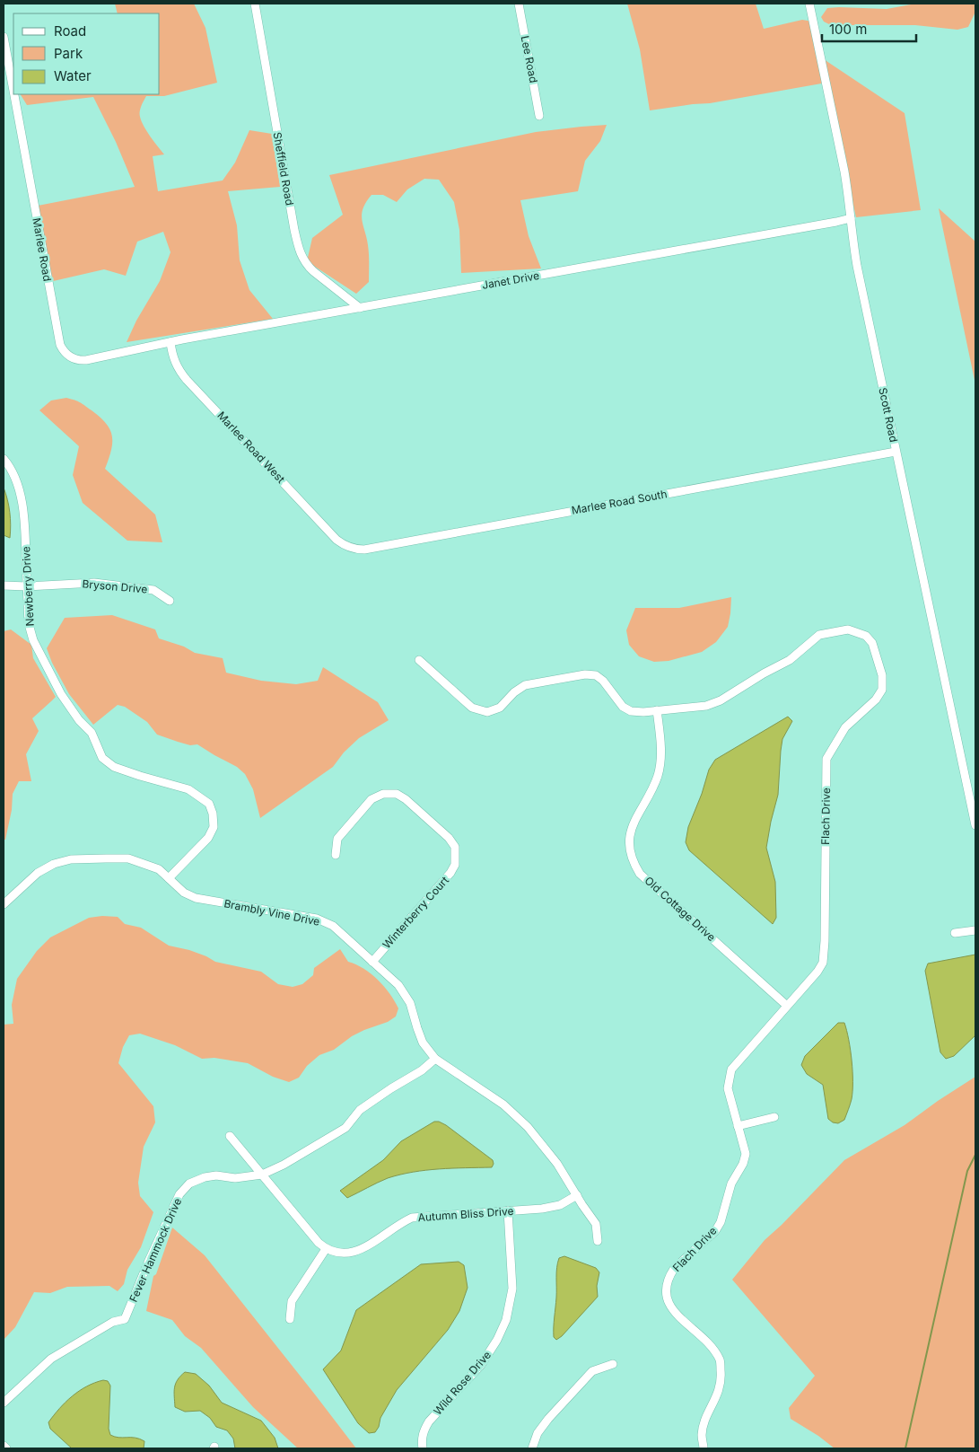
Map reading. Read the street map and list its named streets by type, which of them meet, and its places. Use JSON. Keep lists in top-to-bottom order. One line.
{"streets":{"street":["Lee Road","Sheffield Road","Marlee Road","Janet Drive","Scott Road","Marlee Road West","Marlee Road South","Newberry Drive","Bryson Drive","Flach Drive","Old Cottage Drive","Brambly Vine Drive","Winterberry Court","Autumn Bliss Drive","Fever Hammock Drive","Wild Rose Drive"]},"crossings":[["Sheffield Road","Janet Drive"],["Marlee Road","Janet Drive"],["Marlee Road","Marlee Road West"],["Janet Drive","Scott Road"],["Janet Drive","Marlee Road West"],["Scott Road","Marlee Road South"],["Marlee Road West","Marlee Road South"],["Newberry Drive","Bryson Drive"],["Newberry Drive","Brambly Vine Drive"],["Flach Drive","Old Cottage Drive"],["Brambly Vine Drive","Winterberry Court"],["Brambly Vine Drive","Autumn Bliss Drive"],["Brambly Vine Drive","Fever Hammock Drive"],["Autumn Bliss Drive","Wild Rose Drive"]],"legend":["Road","Park","Water"],"scale_bar":"100 m"}
